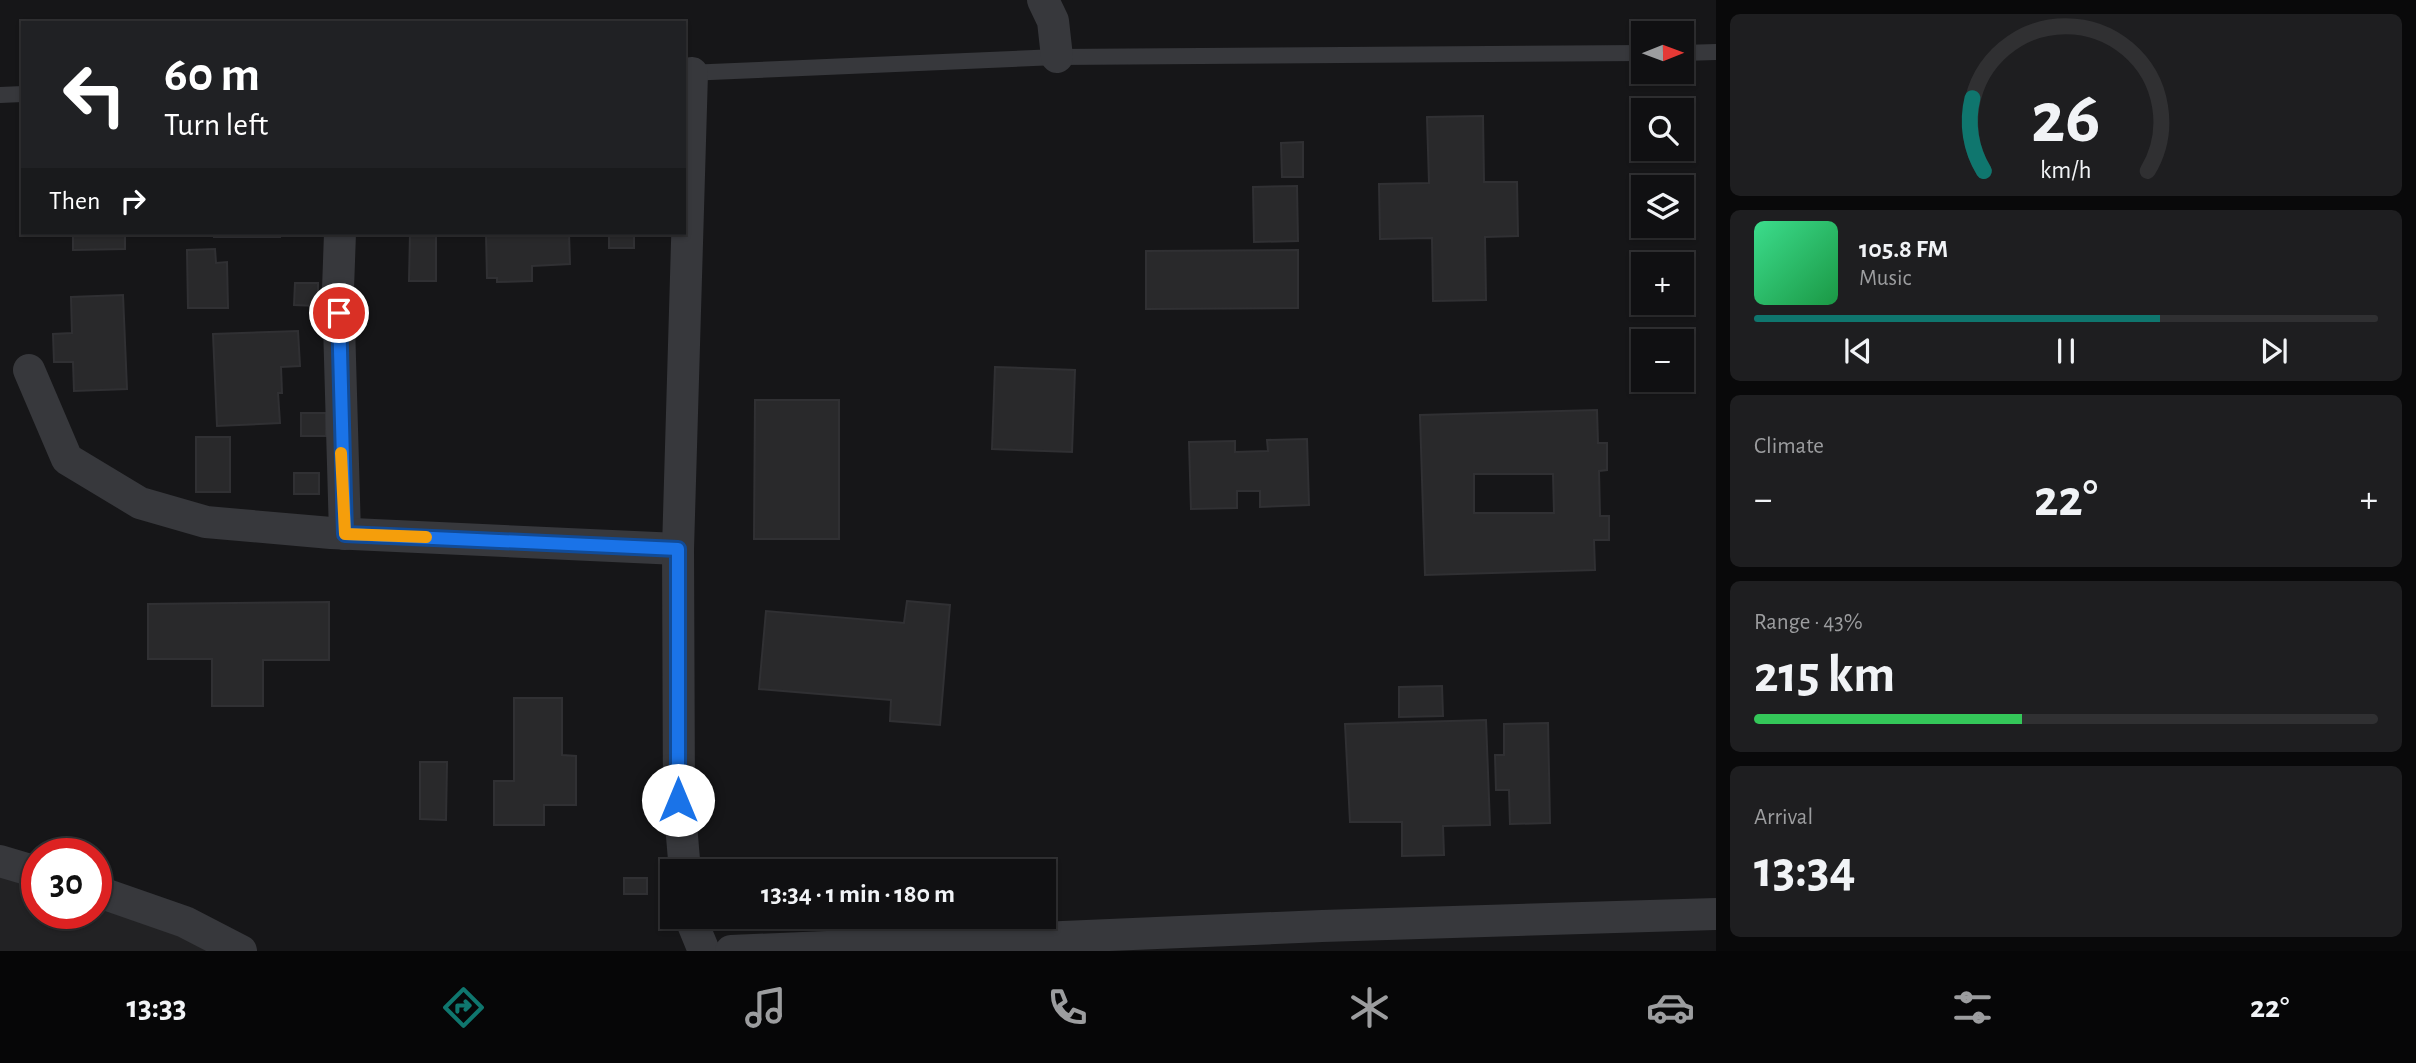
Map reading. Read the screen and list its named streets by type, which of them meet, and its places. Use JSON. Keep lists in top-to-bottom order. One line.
{"north":"right","page":{"map_buttons":["+","−"],"turn":["60 m","Turn left"],"then":"Then","song":["105.8 FM","Music"],"tile":["Climate",["Range · 43%","215 km"],["Arrival","13:34"]],"heat":["−","22°","+"],"limit":"30","trip":"13:34 · 1 min · 180 m","tabs":["13:33","22°"],"gauge":["26","km/h"]}}
